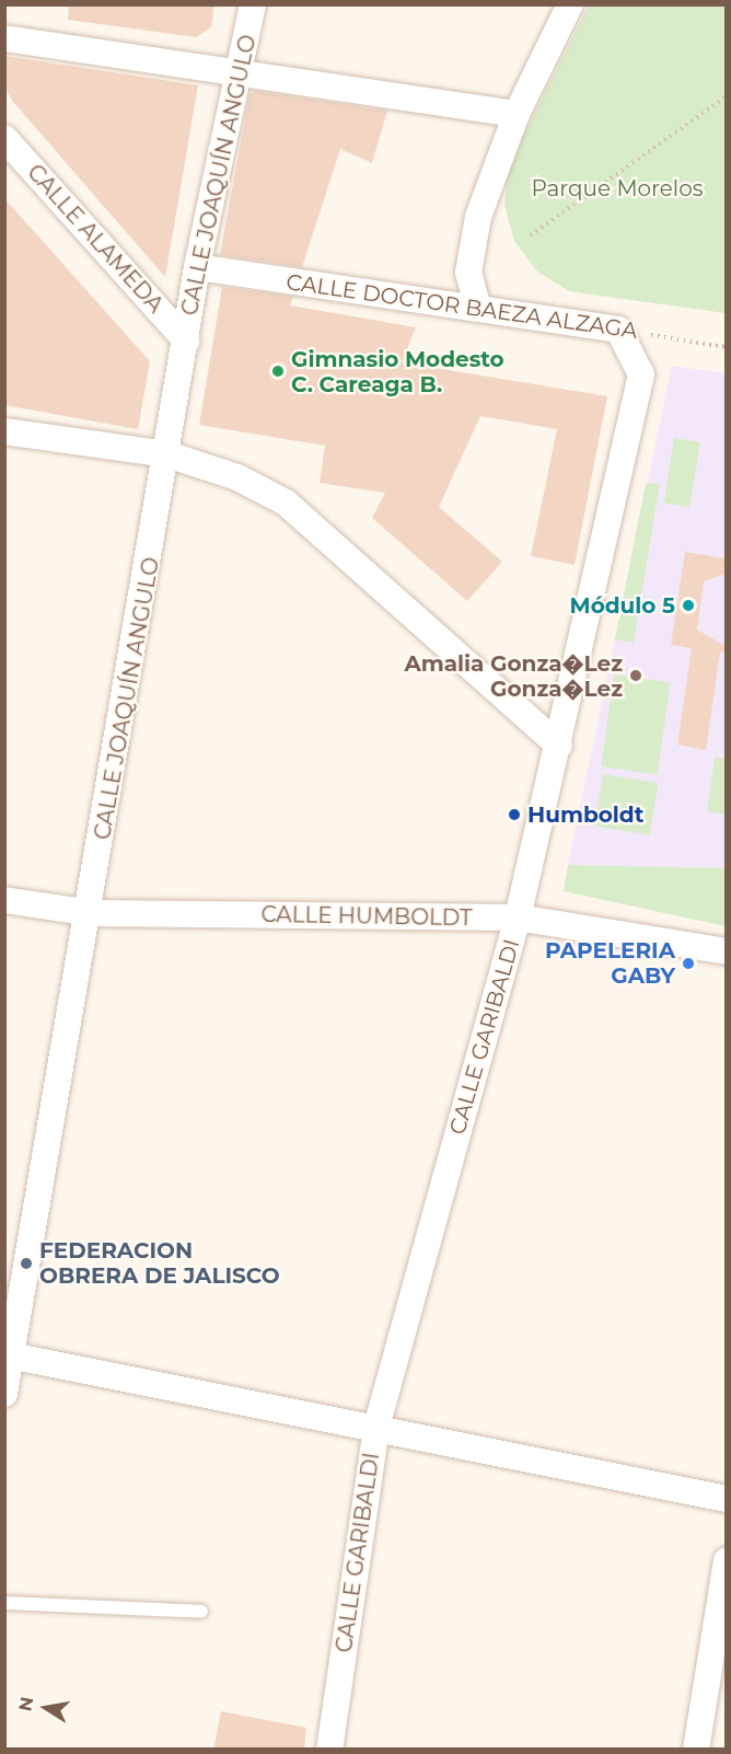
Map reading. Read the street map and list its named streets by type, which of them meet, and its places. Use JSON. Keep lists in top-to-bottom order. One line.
{"streets":{"street":["CALLE JOAQUÍN ANGULO","CALLE ALAMEDA","CALLE DOCTOR BAEZA ALZAGA","CALLE HUMBOLDT","CALLE GARIBALDI"]},"crossings":[["CALLE JOAQUÍN ANGULO","CALLE ALAMEDA"],["CALLE JOAQUÍN ANGULO","CALLE DOCTOR BAEZA ALZAGA"],["CALLE JOAQUÍN ANGULO","CALLE HUMBOLDT"],["CALLE DOCTOR BAEZA ALZAGA","CALLE GARIBALDI"],["CALLE HUMBOLDT","CALLE GARIBALDI"]],"parks":["Parque Morelos"],"places":["Gimnasio Modesto C. Careaga B.","Módulo 5","Amalia Gonza�Lez Gonza�Lez","Humboldt","PAPELERIA GABY","FEDERACION OBRERA DE JALISCO"],"north":"left"}
